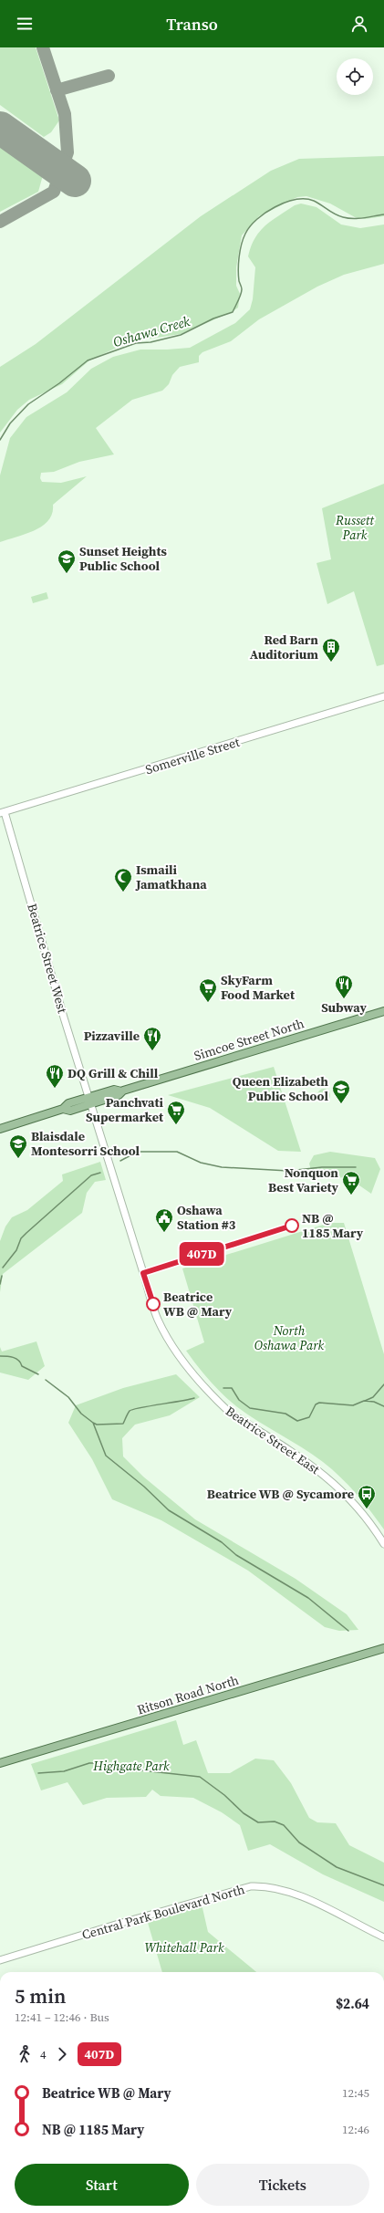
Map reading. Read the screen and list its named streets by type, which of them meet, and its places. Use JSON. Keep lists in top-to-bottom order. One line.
{"streets":{"main road":["Simcoe Street North","Ritson Road North"],"street":["Somerville Street","Beatrice Street West","Beatrice Street East","Central Park Boulevard North"]},"crossings":[["Somerville Street","Beatrice Street West"],["Beatrice Street West","Simcoe Street North"],["Beatrice Street West","Beatrice Street East"],["Simcoe Street North","Beatrice Street East"]],"water":["Oshawa Creek"],"parks":["Russett Park","North Oshawa Park","Highgate Park","Whitehall Park"],"places":{"school or university":["Sunset Heights Public School","Queen Elizabeth Public School","Blaisdale Montesorri School"],"building":["Red Barn Auditorium"],"mosque":["Ismaili Jamatkhana"],"restaurant":["Subway","Pizzaville","DQ Grill & Chill"],"supermarket":["SkyFarm Food Market","Panchvati Supermarket","Nonquon Best Variety"],"other":["NB @ 1185 Mary","Beatrice WB @ Mary"],"public building":["Oshawa Station #3"],"bus stop":["Beatrice WB @ Sycamore"]},"lines":["bus line 407D"],"page":{"header":"Transo","on_map":"407D","heading":["5 min","12:41 – 12:46 · Bus","$2.64"],"legs":["4","407D"],"list":[{"name":"Beatrice WB @ Mary","value":"12:45"},{"name":"NB @ 1185 Mary","value":"12:46"}],"buttons":["Start","Tickets"]}}
